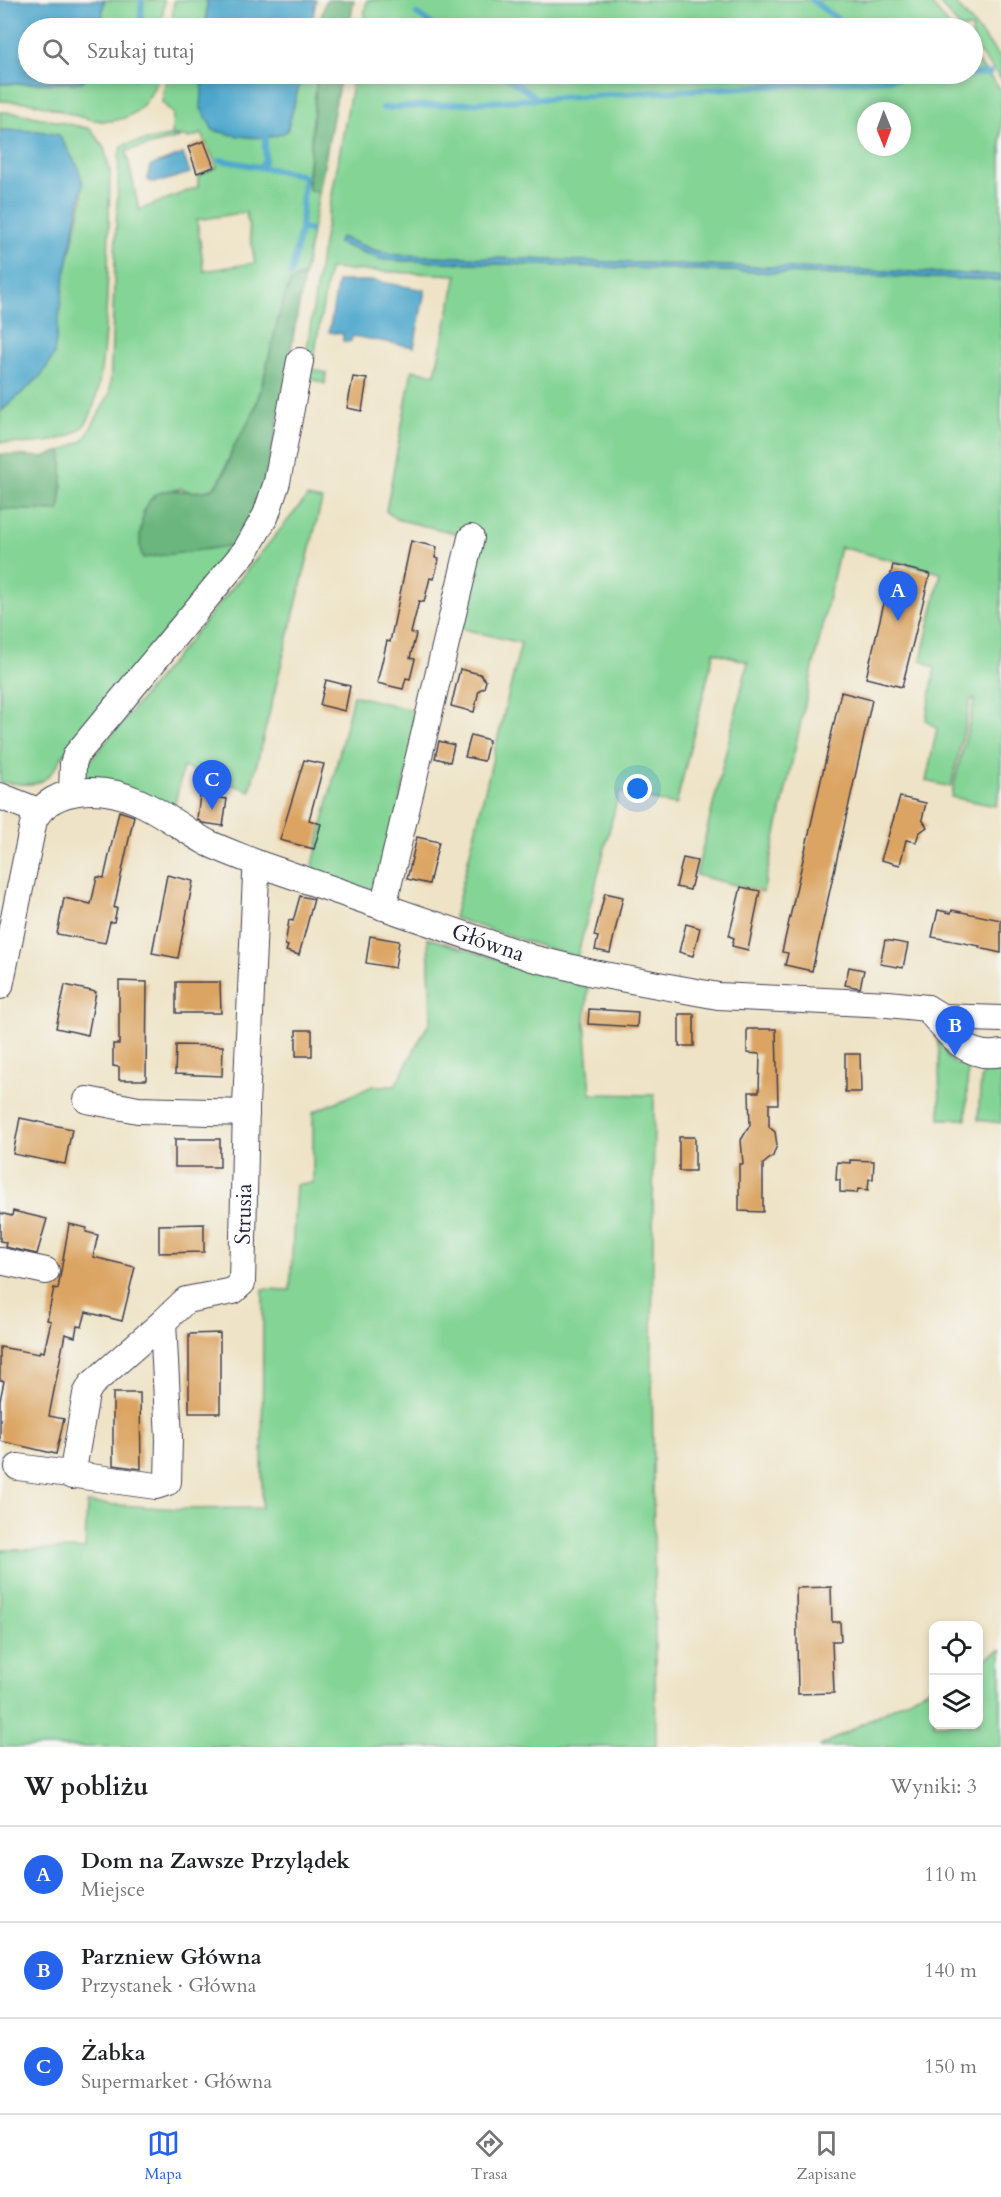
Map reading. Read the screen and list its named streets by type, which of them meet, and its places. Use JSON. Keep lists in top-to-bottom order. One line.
{"streets":{"street":["Główna","Strusia"]},"crossings":[["Główna","Strusia"]],"north":"bottom","page":{"search":"Szukaj tutaj","pins":["A","C","B"],"heading":["W pobliżu","Wyniki: 3"],"list":[{"mark":"A","name":"Dom na Zawsze Przylądek","note":"Miejsce","value":"110 m"},{"mark":"B","name":"Parzniew Główna","note":"Przystanek · Główna","value":"140 m"},{"mark":"C","name":"Żabka","note":"Supermarket · Główna","value":"150 m"}],"nav":["Mapa","Trasa","Zapisane"]}}
